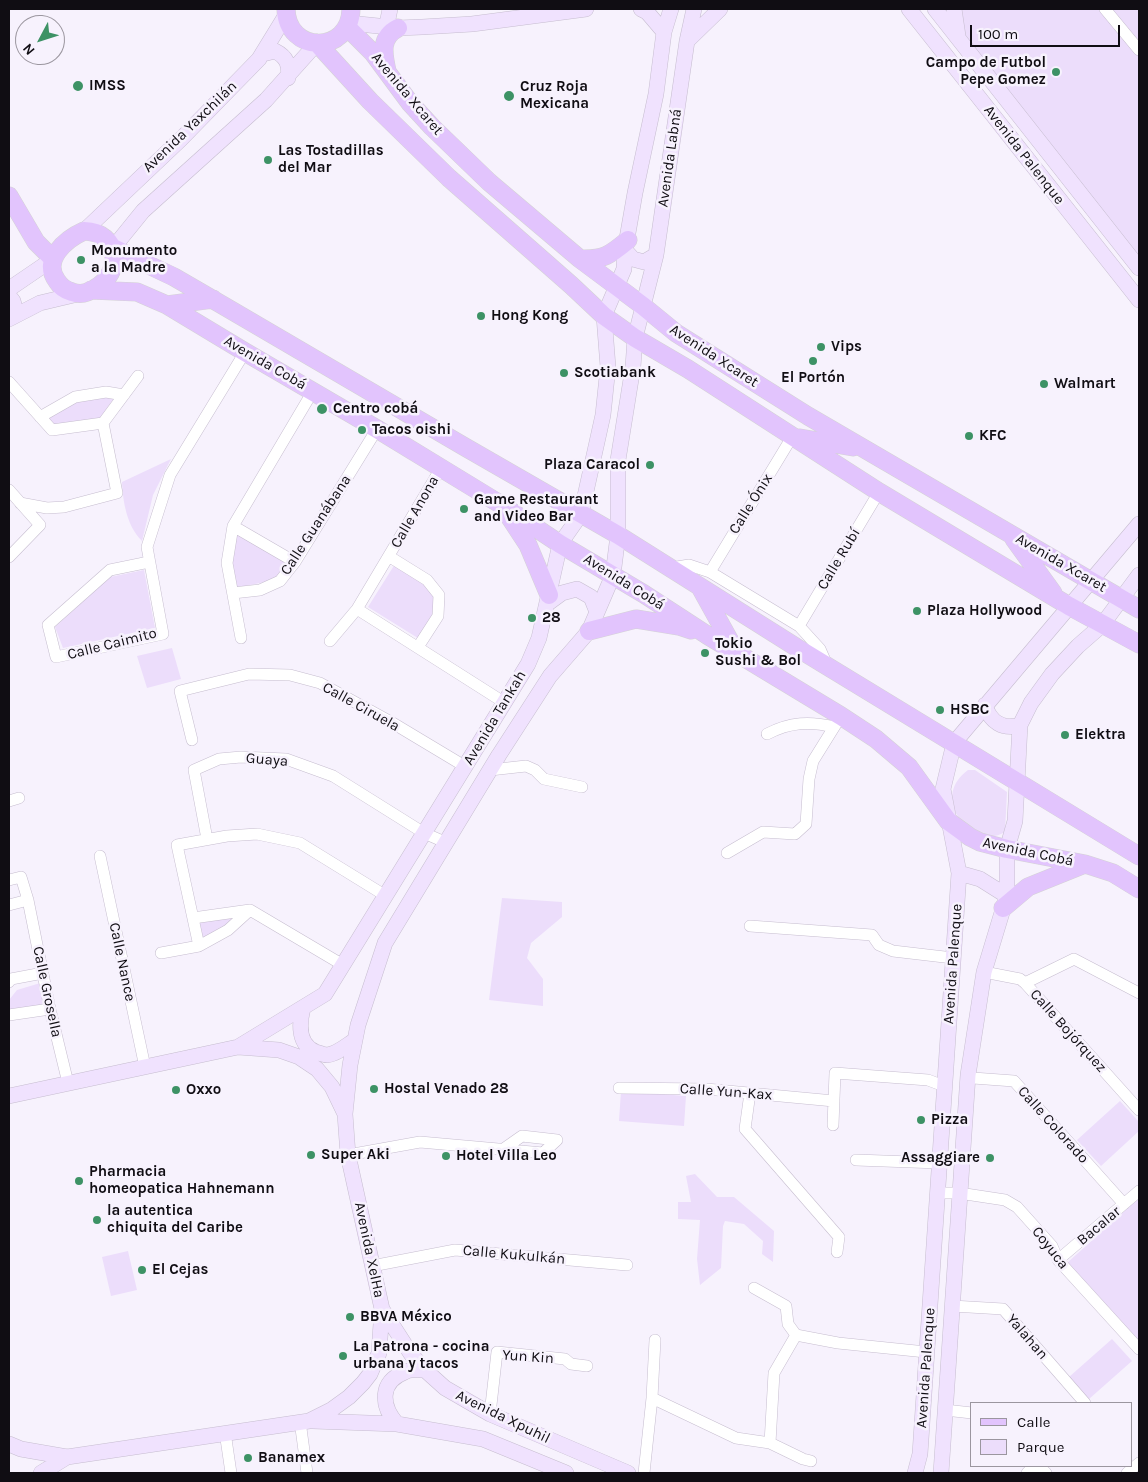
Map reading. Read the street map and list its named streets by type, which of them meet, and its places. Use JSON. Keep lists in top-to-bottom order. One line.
{"streets":{"main road":["Avenida Xcaret","Avenida Cobá"],"street":["Avenida Yaxchilán","Avenida Palenque","Avenida Labná","Calle Ónix","Calle Anona","Calle Guanábana","Calle Rubí","Calle Caimito","Calle Ciruela","Avenida Tankah","Guaya","Calle Nance","Calle Grosella","Calle Bojórquez","Calle Yun-Kax","Calle Colorado","Bacalar","Coyuca","Avenida XelHa","Calle Kukulkán","Yalahan","Yun Kin","Avenida Xpuhil"]},"crossings":[["Avenida Xcaret","Avenida Yaxchilán"],["Avenida Xcaret","Avenida Palenque"],["Avenida Xcaret","Avenida Labná"],["Avenida Xcaret","Calle Ónix"],["Avenida Xcaret","Calle Rubí"],["Avenida Xcaret","Avenida Tankah"],["Avenida Yaxchilán","Avenida Cobá"],["Avenida Palenque","Avenida Cobá"],["Avenida Palenque","Calle Bojórquez"],["Avenida Palenque","Calle Colorado"],["Avenida Palenque","Coyuca"],["Avenida Palenque","Yalahan"],["Avenida Labná","Avenida Tankah"],["Avenida Cobá","Calle Ónix"],["Avenida Cobá","Calle Anona"],["Avenida Cobá","Calle Guanábana"],["Avenida Cobá","Calle Caimito"],["Avenida Cobá","Avenida Tankah"],["Calle Ciruela","Avenida Tankah"],["Avenida Tankah","Guaya"],["Avenida Tankah","Avenida XelHa"],["Calle Nance","Avenida XelHa"],["Calle Grosella","Avenida XelHa"],["Calle Colorado","Bacalar"],["Bacalar","Coyuca"],["Avenida XelHa","Calle Kukulkán"],["Avenida XelHa","Avenida Xpuhil"],["Yun Kin","Avenida Xpuhil"]],"places":["Campo de Futbol Pepe Gomez","IMSS","Cruz Roja Mexicana","Las Tostadillas del Mar","Monumento a la Madre","Hong Kong","Vips","El Portón","Scotiabank","Walmart","Centro cobá","Tacos oishi","KFC","Plaza Caracol","Game Restaurant and Video Bar","Plaza Hollywood","28","Tokio Sushi & Bol","HSBC","Elektra","Hostal Venado 28","Oxxo","Pizza","Super Aki","Hotel Villa Leo","Assaggiare","Pharmacia homeopatica Hahnemann","la autentica chiquita del Caribe","El Cejas","BBVA México","La Patrona - cocina urbana y tacos","Banamex"],"legend":["Calle","Parque"],"scale_bar":"100 m","north":"bottom left"}
